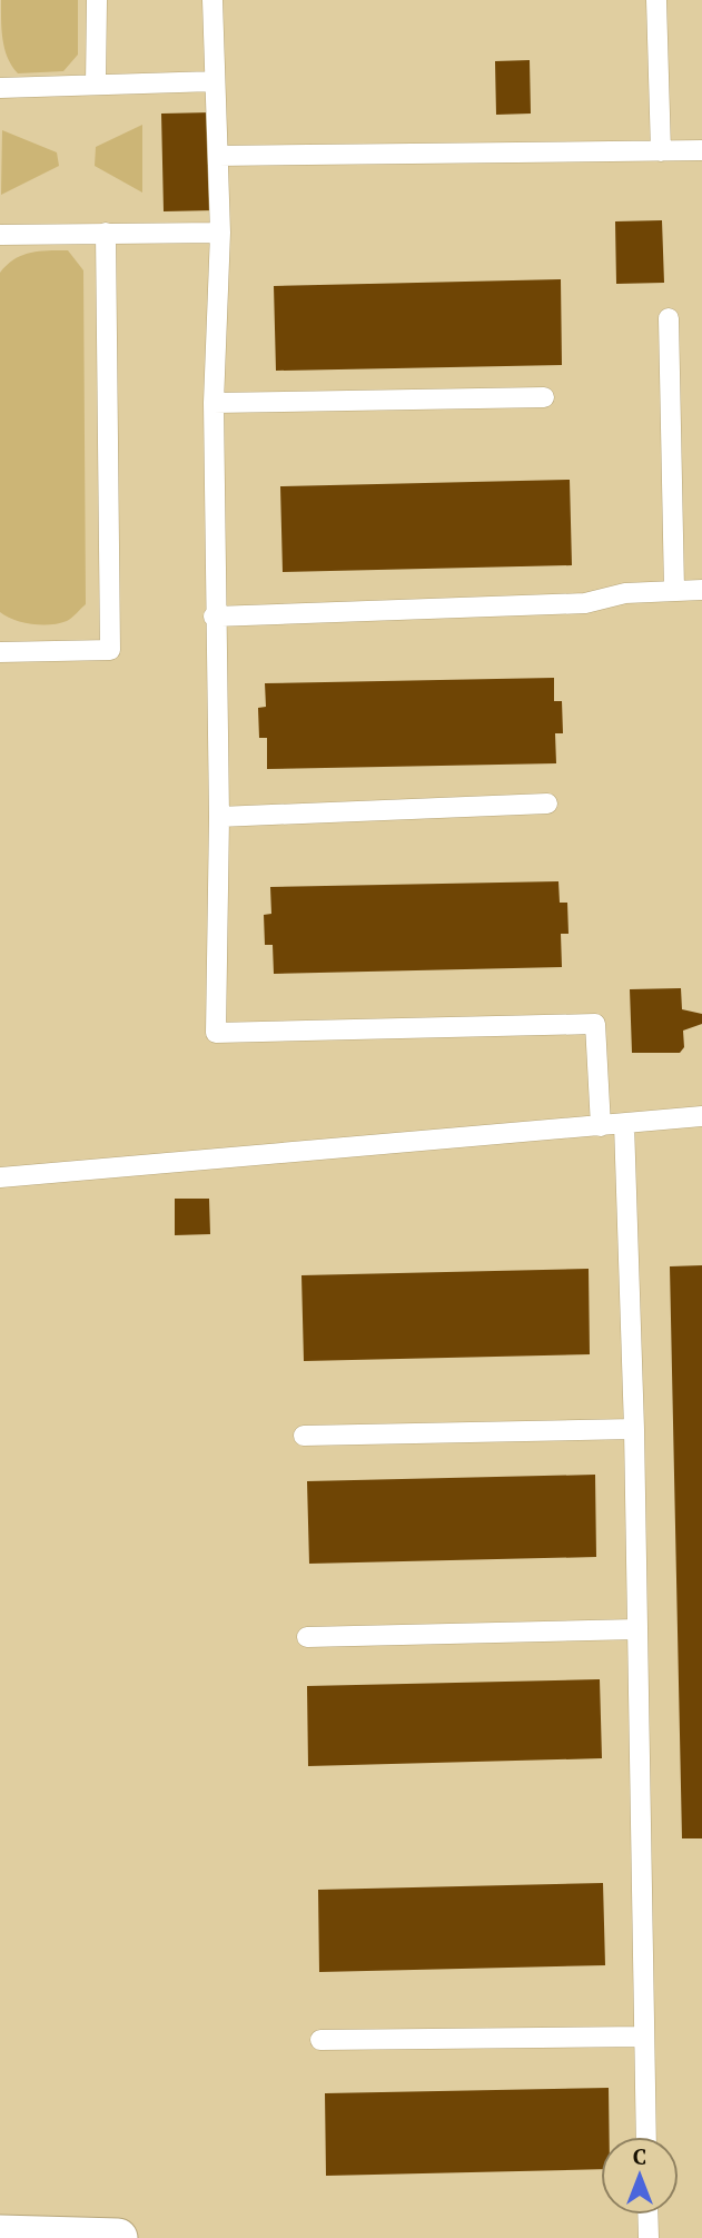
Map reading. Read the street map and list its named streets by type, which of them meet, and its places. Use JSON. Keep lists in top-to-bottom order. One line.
{"north":"top"}
